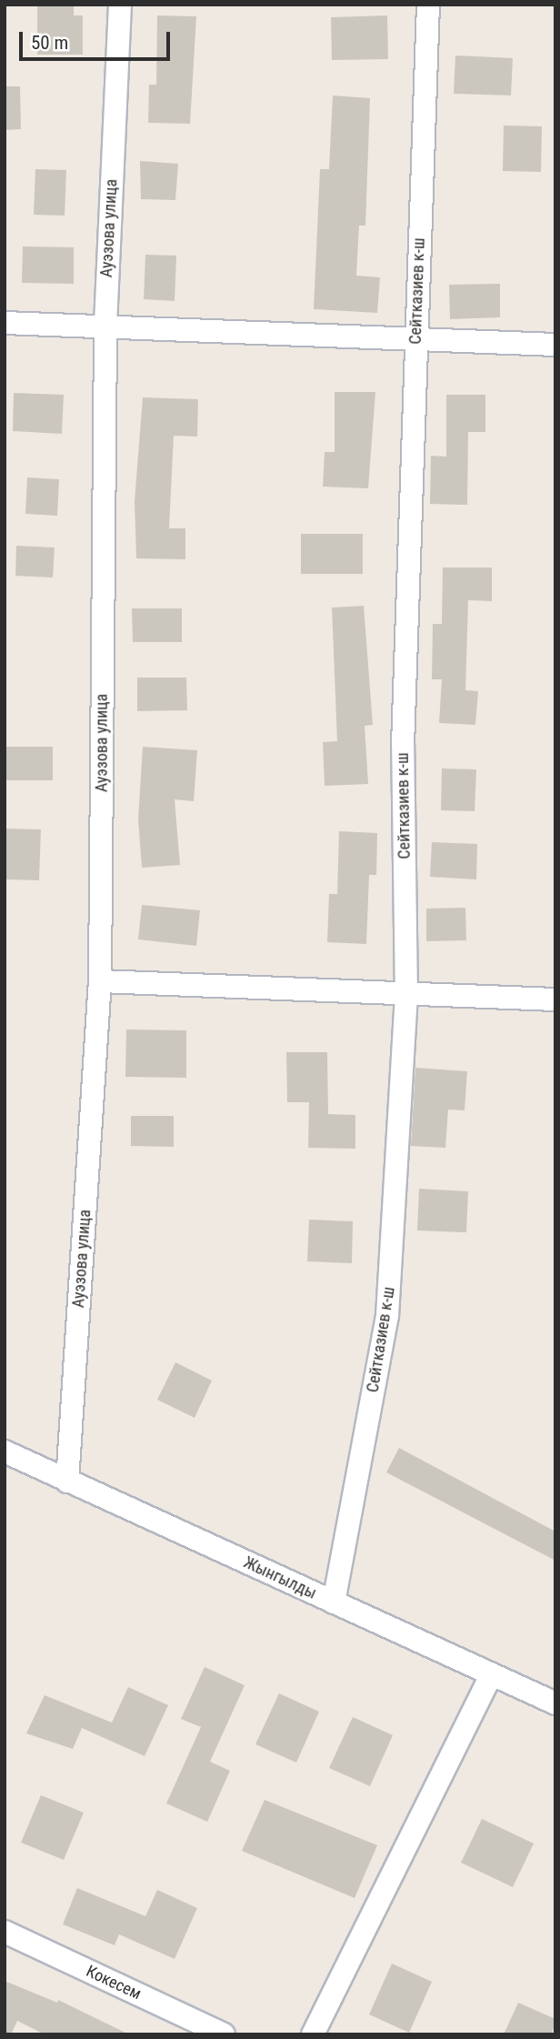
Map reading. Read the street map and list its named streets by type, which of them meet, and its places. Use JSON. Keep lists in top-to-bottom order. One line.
{"streets":{"street":["Ауэзова улица","Сейтказиев к-ш","Жынгылды","Кокесем"]},"crossings":[["Ауэзова улица","Жынгылды"],["Сейтказиев к-ш","Жынгылды"]],"scale_bar":"50 m"}
